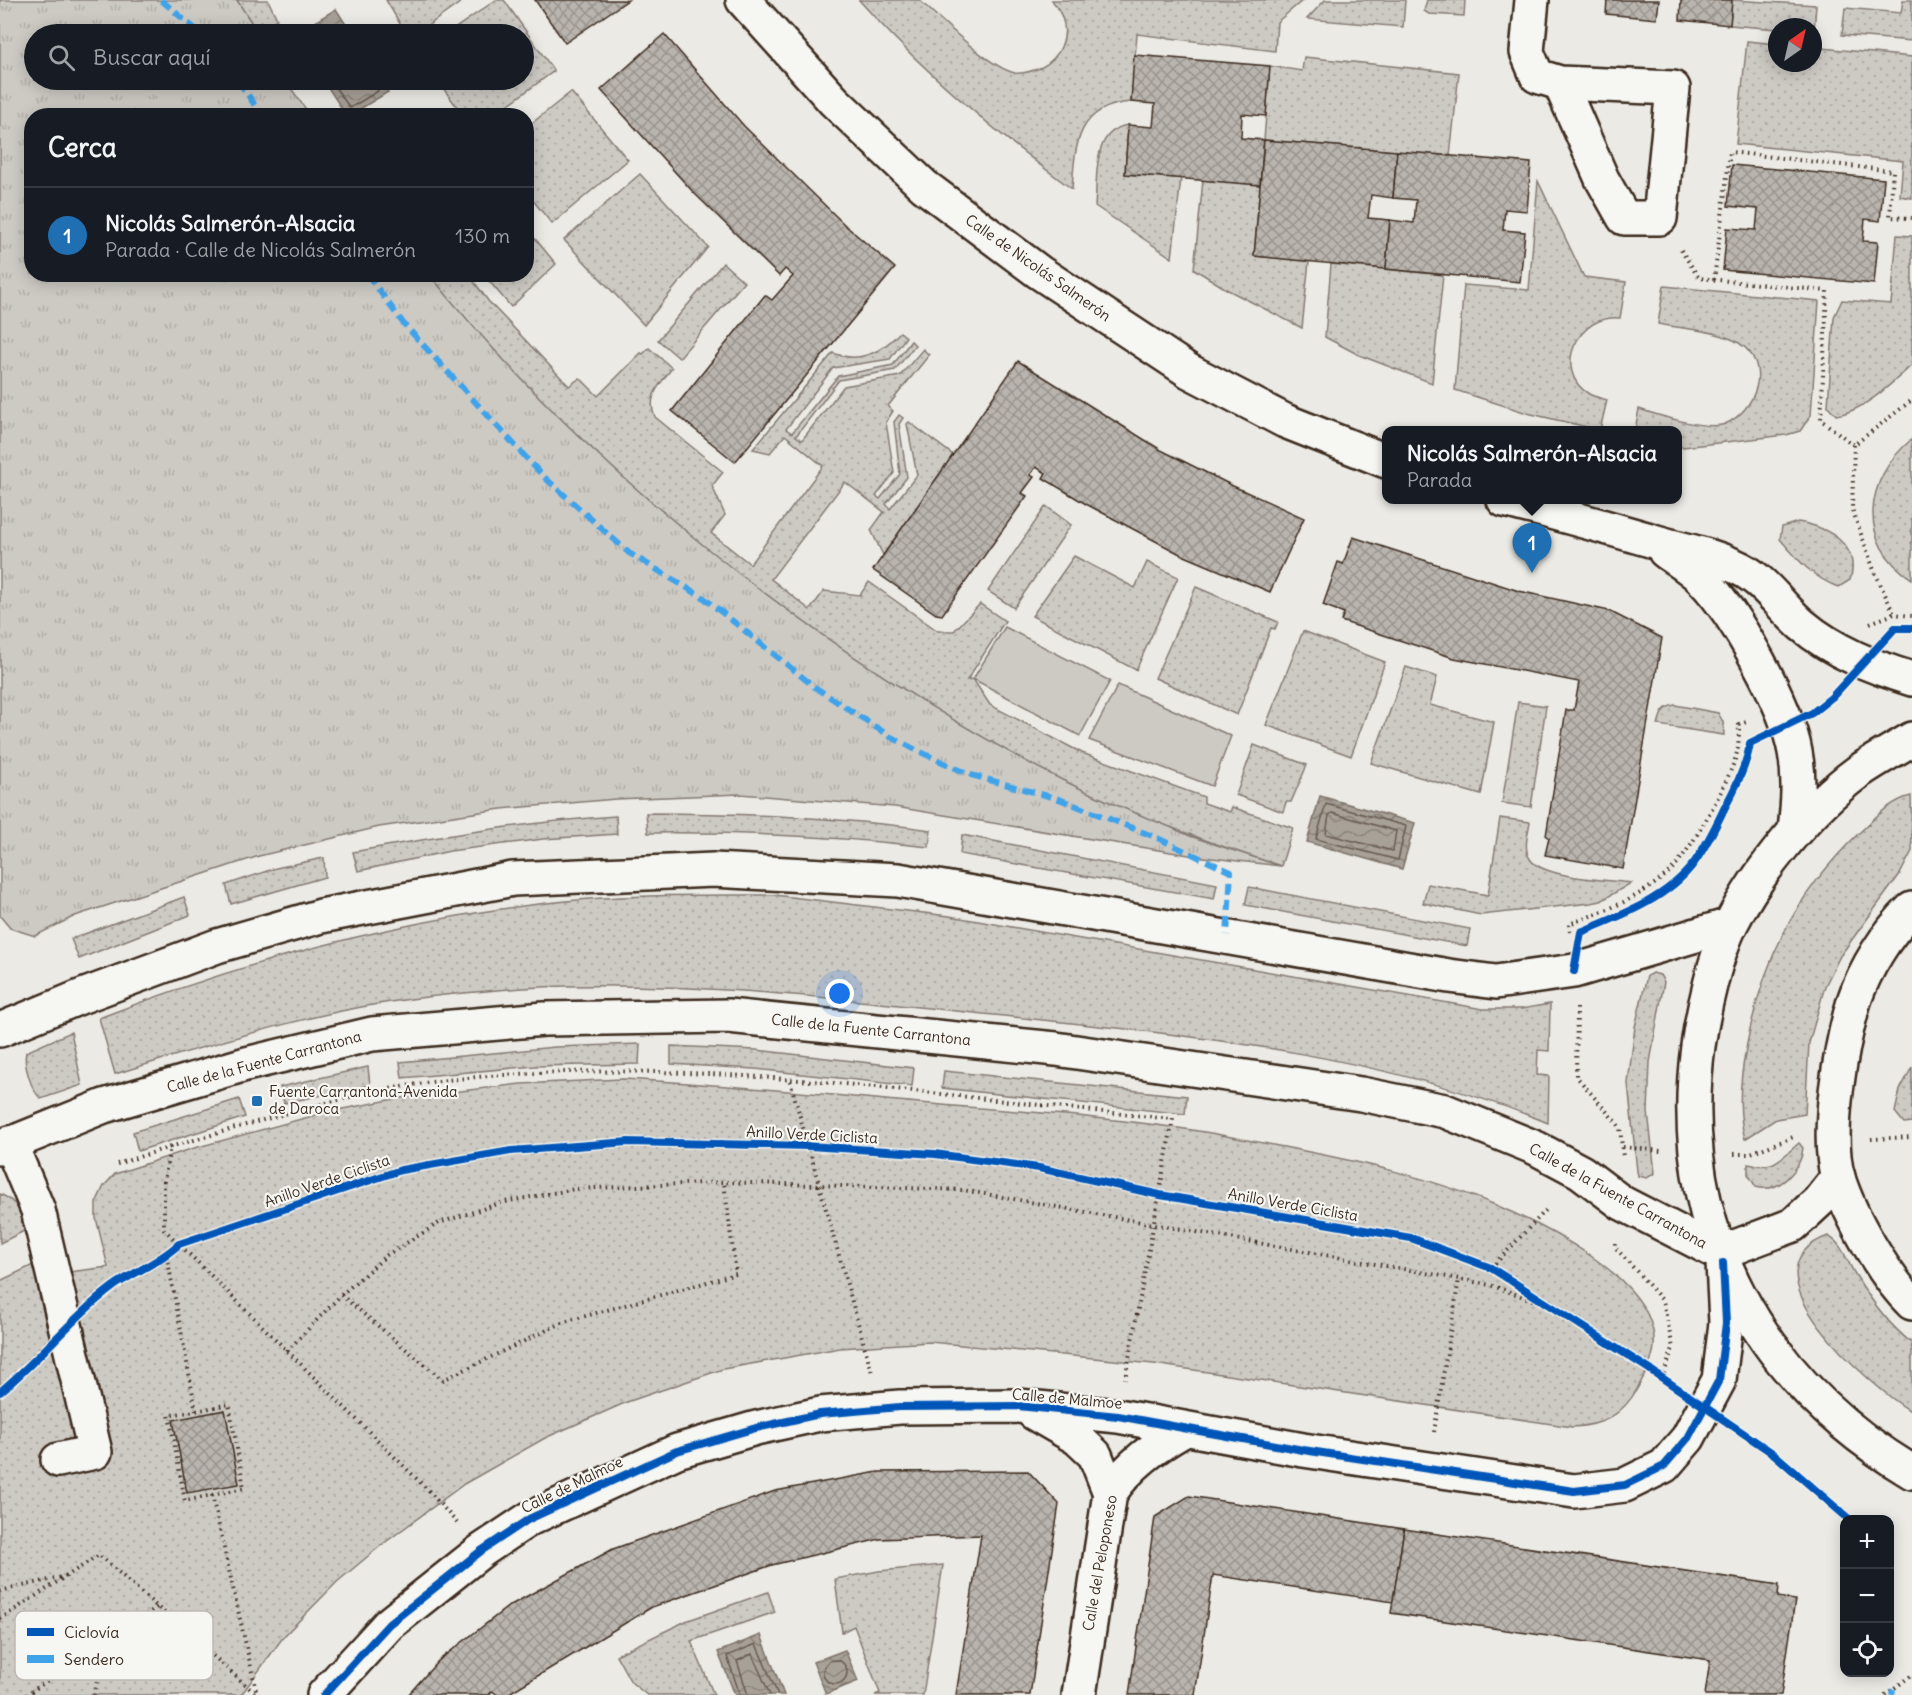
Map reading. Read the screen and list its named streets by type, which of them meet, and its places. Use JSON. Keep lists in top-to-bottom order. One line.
{"streets":{"street":["Calle de Nicolás Salmerón","Calle de la Fuente Carrantona","Calle de Malmoe","Calle del Peloponeso"],"cycle path":["Anillo Verde Ciclista"]},"crossings":[["Calle de la Fuente Carrantona","Calle de Malmoe"],["Calle de Malmoe","Calle del Peloponeso"]],"places":{"transit":["Fuente Carrantona-Avenida de Daroca"]},"legend":["Ciclovía","Sendero"],"north":"top right","page":{"search":"Buscar aquí","heading":"Cerca","list":[{"mark":"1","name":"Nicolás Salmerón-Alsacia","note":"Parada · Calle de Nicolás Salmerón","value":"130 m"}],"popup":["Nicolás Salmerón-Alsacia","Parada"],"pins":"1","map_buttons":["+","−"]}}
